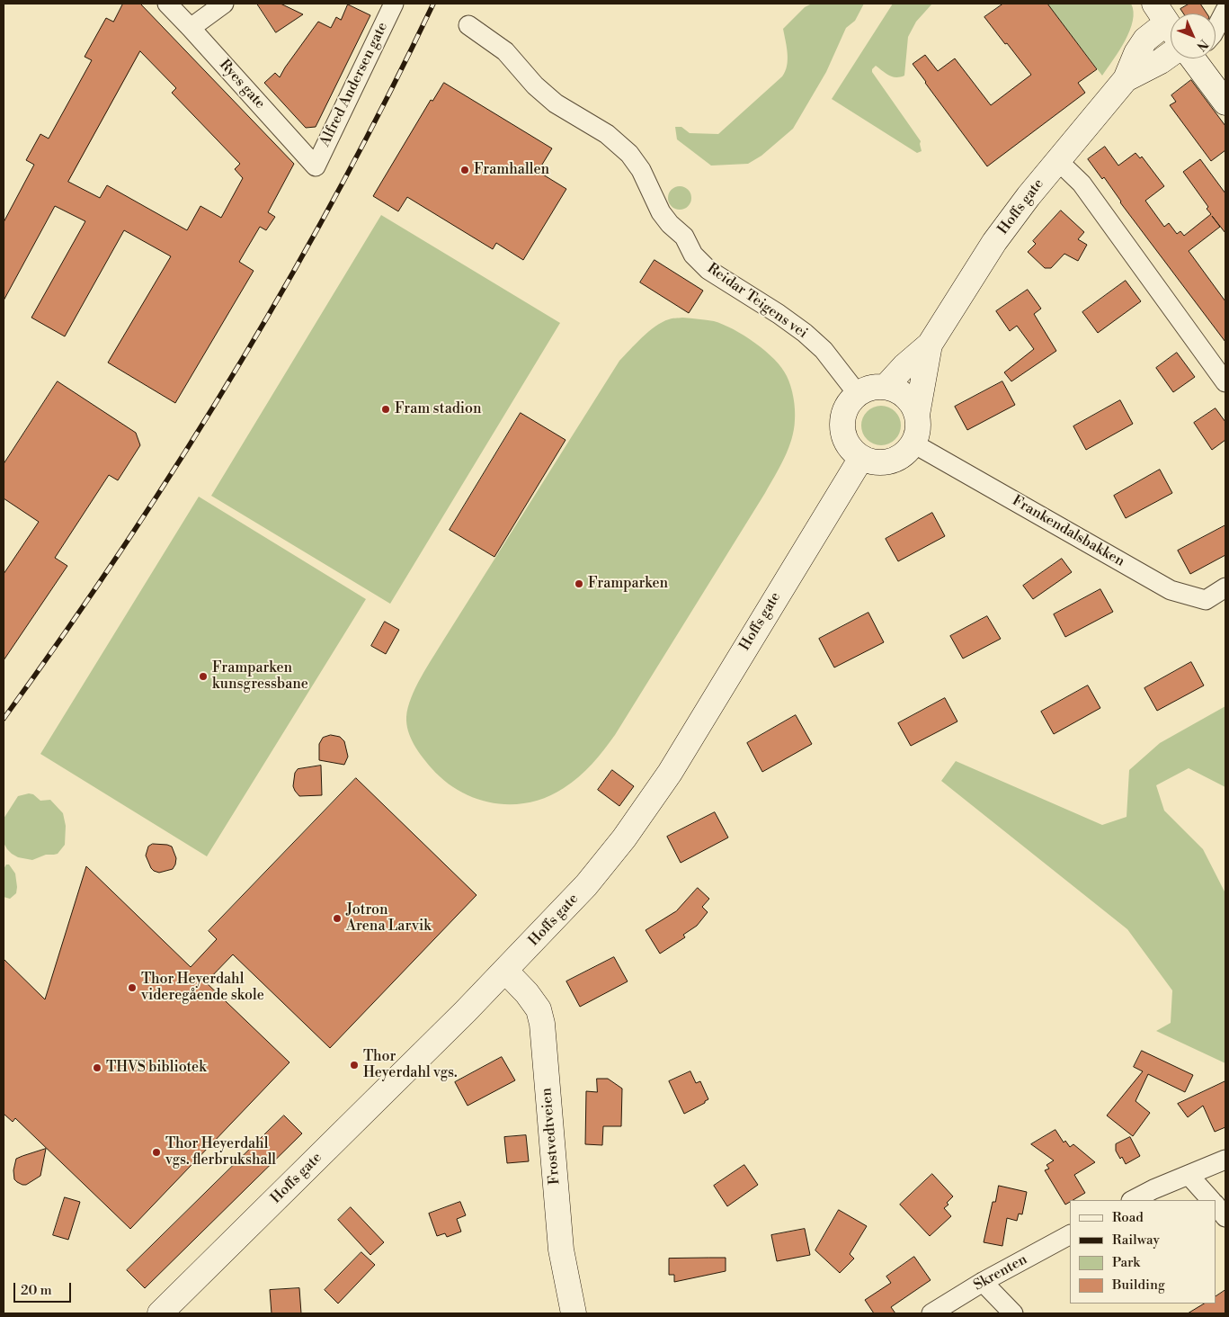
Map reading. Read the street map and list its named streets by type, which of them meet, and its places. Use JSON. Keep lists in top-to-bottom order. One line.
{"streets":{"main road":["Hoffs gate","Frostvedtveien"],"street":["Ryes gate","Alfred Andersen gate","Reidar Teigens vei","Frankendalsbakken","Skrenten"]},"crossings":[["Ryes gate","Alfred Andersen gate"],["Hoffs gate","Reidar Teigens vei"],["Hoffs gate","Frankendalsbakken"],["Hoffs gate","Frostvedtveien"],["Reidar Teigens vei","Frankendalsbakken"]],"places":["Framhallen","Fram stadion","Framparken","Framparken kunsgressbane","Jotron Arena Larvik","Thor Heyerdahl videregående skole","Thor Heyerdahl vgs.","THVS bibliotek","Thor Heyerdahl vgs. flerbrukshall"],"legend":["Road","Railway","Park","Building"],"scale_bar":"20 m","north":"bottom right"}
